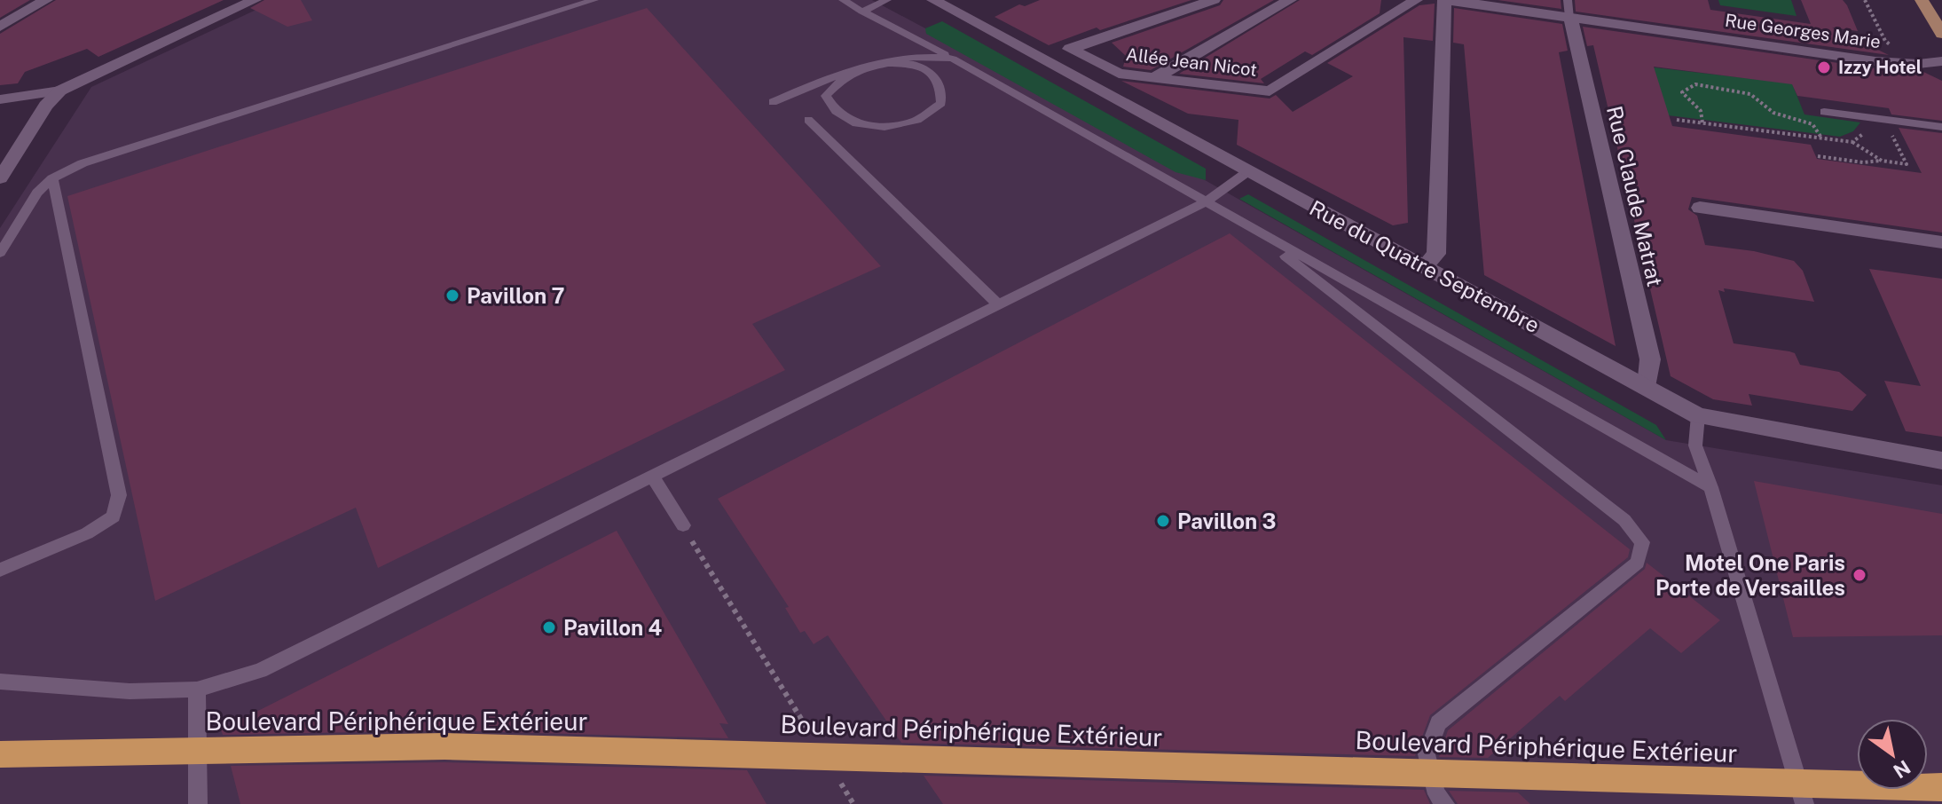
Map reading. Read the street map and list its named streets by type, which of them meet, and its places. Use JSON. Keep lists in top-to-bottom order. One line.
{"streets":{"highway":["Boulevard Périphérique Extérieur"],"street":["Rue Georges Marie","Allée Jean Nicot","Rue Claude Matrat","Rue du Quatre Septembre"]},"crossings":[["Rue Georges Marie","Rue Claude Matrat"],["Rue Claude Matrat","Rue du Quatre Septembre"]],"places":["Izzy Hotel","Pavillon 7","Pavillon 3","Motel One Paris Porte de Versailles","Pavillon 4"],"north":"bottom right"}
